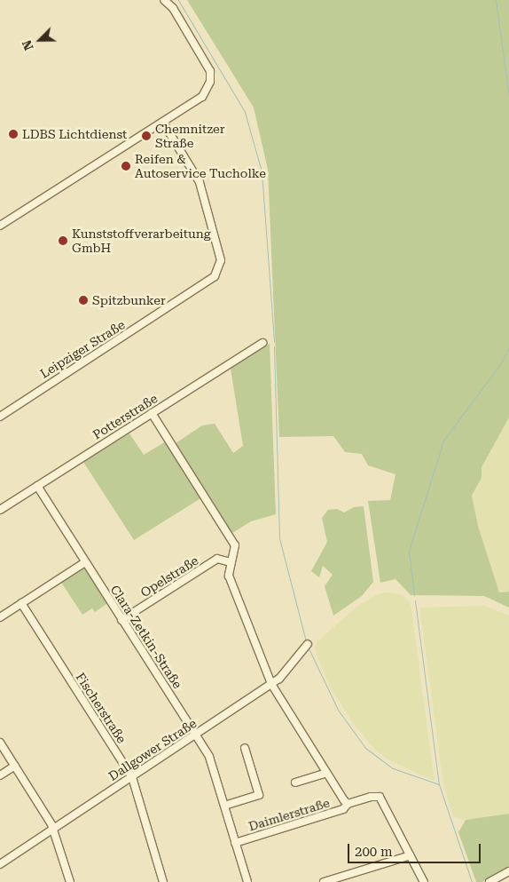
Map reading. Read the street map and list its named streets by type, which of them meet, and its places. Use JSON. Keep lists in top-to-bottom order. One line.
{"streets":{"street":["Leipziger Straße","Potterstraße","Opelstraße","Clara-Zetkin-Straße","Fischerstraße","Dallgower Straße","Daimlerstraße"]},"crossings":[["Potterstraße","Clara-Zetkin-Straße"],["Opelstraße","Clara-Zetkin-Straße"],["Clara-Zetkin-Straße","Dallgower Straße"],["Clara-Zetkin-Straße","Daimlerstraße"],["Fischerstraße","Dallgower Straße"]],"places":["LDBS Lichtdienst","Chemnitzer Straße","Reifen & Autoservice Tucholke","Kunststoffverarbeitung GmbH","Spitzbunker"],"scale_bar":"200 m","north":"bottom left"}
